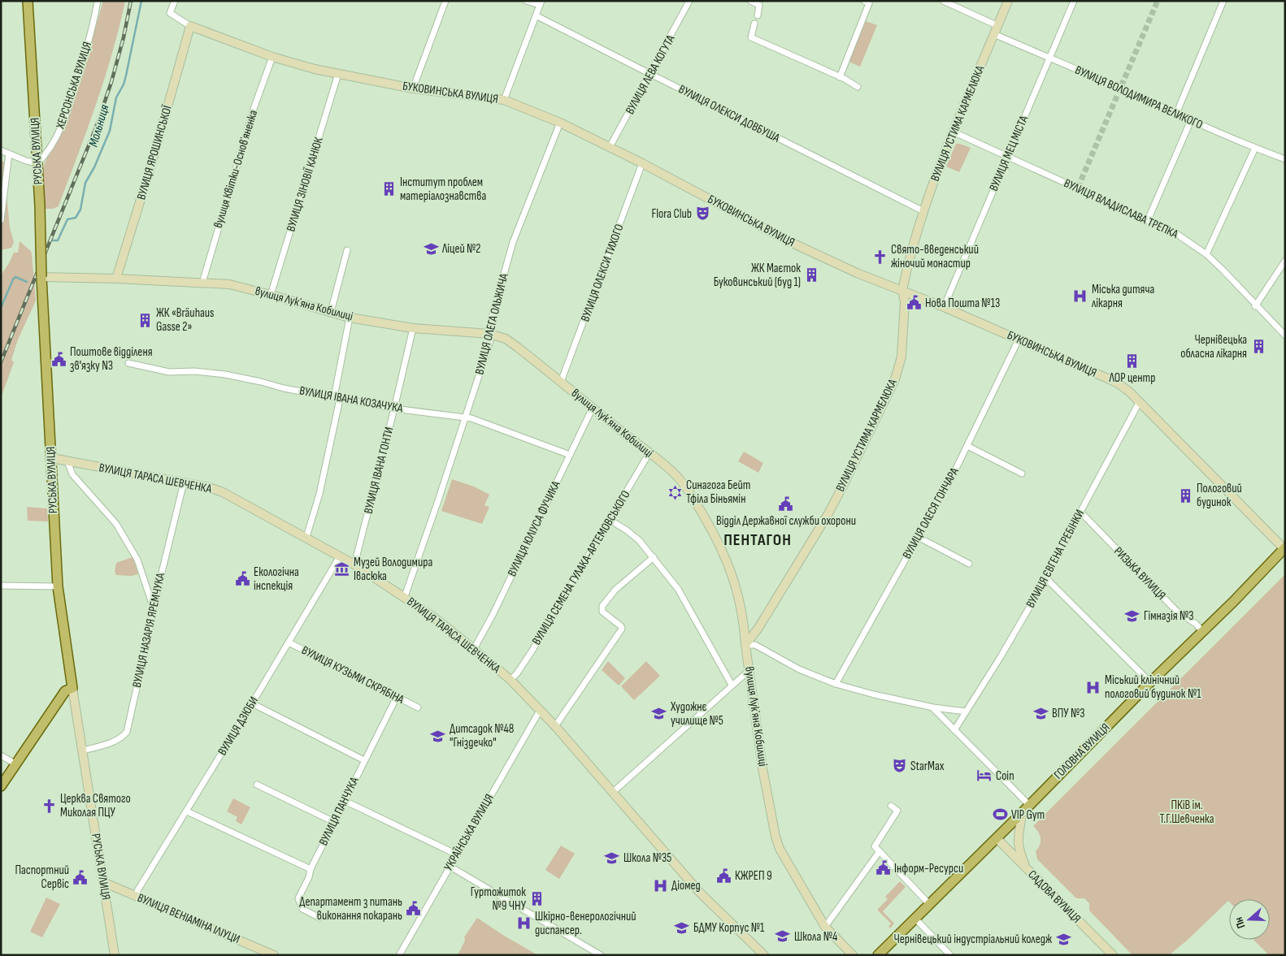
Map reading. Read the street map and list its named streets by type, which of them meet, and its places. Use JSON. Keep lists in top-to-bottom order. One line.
{"streets":{"main road":["РУСЬКА ВУЛИЦЯ","ГОЛОВНА ВУЛИЦЯ"],"street":["ВУЛИЦЯ ЛЕВА КОГУТА","ХЕРСОНСЬКА ВУЛИЦЯ","БУКОВИНСЬКА ВУЛИЦЯ","ВУЛИЦЯ ВОЛОДИМИРА ВЕЛИКОГО","ВУЛИЦЯ ОЛЕКСИ ДОВБУША","ВУЛИЦЯ УСТИМА КАРМЕЛЮКА","ВУЛИЦЯ ЯРОШИНСЬКОЇ","ВУЛИЦЯ МЕЦ МІСТА","вулиця Квітки-Основʼяненка","ВУЛИЦЯ ЗІНОВІЇ КАНЮК","ВУЛИЦЯ ВЛАДИСЛАВА ТРЕПКА","ВУЛИЦЯ ОЛЕКСИ ТИХОГО","вулиця Лукʼяна Кобилиці","ВУЛИЦЯ ОЛЕГА ОЛЬЖИЧА","ВУЛИЦЯ ІВАНА КОЗАЧУКА","ВУЛИЦЯ ІВАНА ГОНТИ","ВУЛИЦЯ ТАРАСА ШЕВЧЕНКА","ВУЛИЦЯ ОЛЕСЯ ГОНЧАРА","ВУЛИЦЯ ЮЛІУСА ФУЧИКА","ВУЛИЦЯ ЄВГЕНА ГРЕБІНКИ","ВУЛИЦЯ СЕМЕНА ГУЛАКА-АРТЕМОВСЬКОГО","РИЗЬКА ВУЛИЦЯ","ВУЛИЦЯ НАЗАРІЯ ЯРЕМЧУКА","ВУЛИЦЯ КУЗЬМИ СКРЯБІНА","ВУЛИЦЯ ДЗЮБИ","ВУЛИЦЯ ПАНЧУКА","УКРАЇНСЬКА ВУЛИЦЯ","САДОВА ВУЛИЦЯ","ВУЛИЦЯ ВЕНІАМІНА ІЛІУЦИ"]},"crossings":[["ВУЛИЦЯ ЛЕВА КОГУТА","БУКОВИНСЬКА ВУЛИЦЯ"],["ВУЛИЦЯ ЛЕВА КОГУТА","ВУЛИЦЯ ОЛЕКСИ ДОВБУША"],["ХЕРСОНСЬКА ВУЛИЦЯ","РУСЬКА ВУЛИЦЯ"],["БУКОВИНСЬКА ВУЛИЦЯ","ВУЛИЦЯ УСТИМА КАРМЕЛЮКА"],["БУКОВИНСЬКА ВУЛИЦЯ","ВУЛИЦЯ ЯРОШИНСЬКОЇ"],["БУКОВИНСЬКА ВУЛИЦЯ","ВУЛИЦЯ МЕЦ МІСТА"],["БУКОВИНСЬКА ВУЛИЦЯ","вулиця Квітки-Основʼяненка"],["БУКОВИНСЬКА ВУЛИЦЯ","ВУЛИЦЯ ЗІНОВІЇ КАНЮК"],["БУКОВИНСЬКА ВУЛИЦЯ","ВУЛИЦЯ ОЛЕКСИ ТИХОГО"],["БУКОВИНСЬКА ВУЛИЦЯ","ВУЛИЦЯ ОЛЕГА ОЛЬЖИЧА"],["БУКОВИНСЬКА ВУЛИЦЯ","ВУЛИЦЯ ОЛЕСЯ ГОНЧАРА"],["БУКОВИНСЬКА ВУЛИЦЯ","ВУЛИЦЯ ЄВГЕНА ГРЕБІНКИ"],["БУКОВИНСЬКА ВУЛИЦЯ","ГОЛОВНА ВУЛИЦЯ"],["ВУЛИЦЯ ВОЛОДИМИРА ВЕЛИКОГО","ВУЛИЦЯ УСТИМА КАРМЕЛЮКА"],["ВУЛИЦЯ ВОЛОДИМИРА ВЕЛИКОГО","ВУЛИЦЯ МЕЦ МІСТА"],["ВУЛИЦЯ ОЛЕКСИ ДОВБУША","ВУЛИЦЯ УСТИМА КАРМЕЛЮКА"],["ВУЛИЦЯ УСТИМА КАРМЕЛЮКА","ВУЛИЦЯ ВЛАДИСЛАВА ТРЕПКА"],["ВУЛИЦЯ УСТИМА КАРМЕЛЮКА","вулиця Лукʼяна Кобилиці"],["РУСЬКА ВУЛИЦЯ","вулиця Лукʼяна Кобилиці"],["РУСЬКА ВУЛИЦЯ","ВУЛИЦЯ ТАРАСА ШЕВЧЕНКА"],["РУСЬКА ВУЛИЦЯ","ВУЛИЦЯ НАЗАРІЯ ЯРЕМЧУКА"],["РУСЬКА ВУЛИЦЯ","ВУЛИЦЯ ВЕНІАМІНА ІЛІУЦИ"],["ВУЛИЦЯ ЯРОШИНСЬКОЇ","вулиця Лукʼяна Кобилиці"],["ВУЛИЦЯ МЕЦ МІСТА","ВУЛИЦЯ ВЛАДИСЛАВА ТРЕПКА"],["вулиця Квітки-Основʼяненка","вулиця Лукʼяна Кобилиці"],["ВУЛИЦЯ ЗІНОВІЇ КАНЮК","вулиця Лукʼяна Кобилиці"],["ВУЛИЦЯ ОЛЕКСИ ТИХОГО","вулиця Лукʼяна Кобилиці"],["вулиця Лукʼяна Кобилиці","ВУЛИЦЯ ОЛЕГА ОЛЬЖИЧА"],["вулиця Лукʼяна Кобилиці","ВУЛИЦЯ ІВАНА ГОНТИ"],["вулиця Лукʼяна Кобилиці","ВУЛИЦЯ ЮЛІУСА ФУЧИКА"],["вулиця Лукʼяна Кобилиці","ВУЛИЦЯ СЕМЕНА ГУЛАКА-АРТЕМОВСЬКОГО"],["ВУЛИЦЯ ОЛЕГА ОЛЬЖИЧА","ВУЛИЦЯ ІВАНА КОЗАЧУКА"],["ВУЛИЦЯ ОЛЕГА ОЛЬЖИЧА","ВУЛИЦЯ ТАРАСА ШЕВЧЕНКА"],["ВУЛИЦЯ ІВАНА КОЗАЧУКА","ВУЛИЦЯ ІВАНА ГОНТИ"],["ВУЛИЦЯ ІВАНА КОЗАЧУКА","ВУЛИЦЯ ЮЛІУСА ФУЧИКА"],["ВУЛИЦЯ ІВАНА ГОНТИ","ВУЛИЦЯ ТАРАСА ШЕВЧЕНКА"],["ВУЛИЦЯ ТАРАСА ШЕВЧЕНКА","ВУЛИЦЯ ЮЛІУСА ФУЧИКА"],["ВУЛИЦЯ ТАРАСА ШЕВЧЕНКА","ВУЛИЦЯ СЕМЕНА ГУЛАКА-АРТЕМОВСЬКОГО"],["ВУЛИЦЯ ТАРАСА ШЕВЧЕНКА","ВУЛИЦЯ НАЗАРІЯ ЯРЕМЧУКА"],["ВУЛИЦЯ ТАРАСА ШЕВЧЕНКА","ВУЛИЦЯ ДЗЮБИ"],["ВУЛИЦЯ ТАРАСА ШЕВЧЕНКА","УКРАЇНСЬКА ВУЛИЦЯ"],["ВУЛИЦЯ ЄВГЕНА ГРЕБІНКИ","РИЗЬКА ВУЛИЦЯ"],["РИЗЬКА ВУЛИЦЯ","ГОЛОВНА ВУЛИЦЯ"],["ВУЛИЦЯ КУЗЬМИ СКРЯБІНА","ВУЛИЦЯ ДЗЮБИ"],["ВУЛИЦЯ КУЗЬМИ СКРЯБІНА","ВУЛИЦЯ ПАНЧУКА"],["ВУЛИЦЯ ДЗЮБИ","ВУЛИЦЯ ВЕНІАМІНА ІЛІУЦИ"],["ГОЛОВНА ВУЛИЦЯ","САДОВА ВУЛИЦЯ"]],"districts":["ПЕНТАГОН"],"water":["Мольниця"],"parks":["ПКіВ ім. Т.Г.Шевченка"],"places":{"building":["Інститут проблем матеріалознавства","ЖК Маєток Буковинський (буд 1)","ЖК «Bräuhaus Gasse 2»","Чернівецька обласна лікарня","ЛОР центр","Пологовий будинок","Гуртожиток №9 ЧНУ"],"theatre":["Flora Club","StarMax"],"school or university":["Ліцей №2","Гімназія №3","ВПУ №3","Художнє училище №5","Дитсадок №48 \"Гніздечко\"","Школа №35","БДМУ Корпус №1","Школа №4","Чернівецький індустріальний коледж"],"church":["Свято-введенський жіночий монастир","Церква Святого Миколая ПЦУ"],"hospital":["Міська дитяча лікарня","Міський клінічний пологовий будинок №1","Діомед","Шкірно-венерологічний диспансер."],"public building":["Нова Пошта №13","Поштове відділеня зв'язку N3","Відділ Державної служби охорони","Екологічна інспекція","Інформ-Ресурси","КЖРЕП 9","Паспортний Сервіс","Департамент з питань виконання покарань"],"synagogue":["Синагога Бейт Тфіла Біньямін"],"museum":["Музей Володимира Івасюка"],"hotel":["Coin"],"sports":["VIP Gym"]},"north":"left"}
